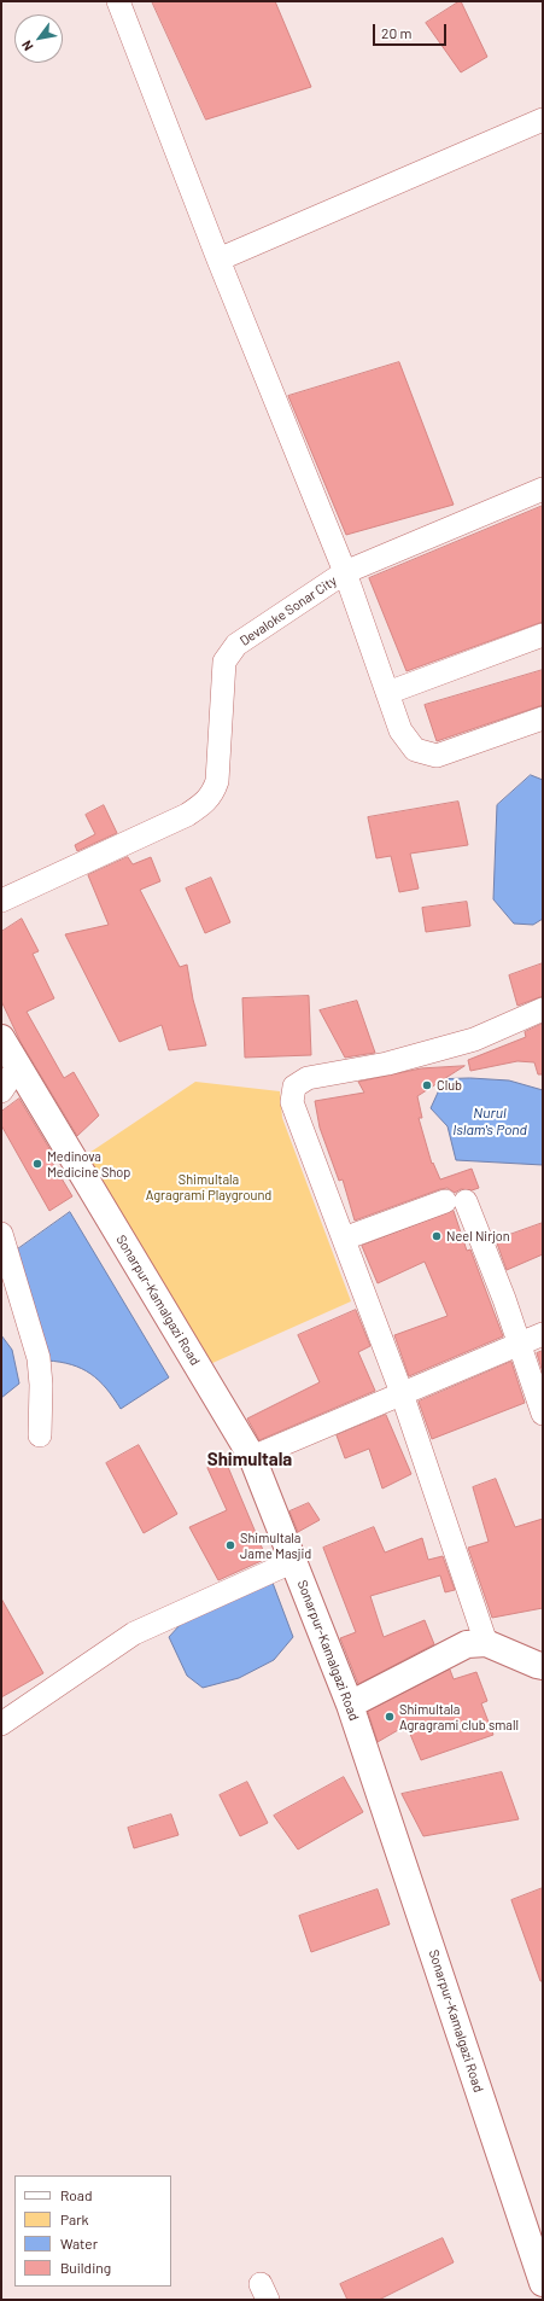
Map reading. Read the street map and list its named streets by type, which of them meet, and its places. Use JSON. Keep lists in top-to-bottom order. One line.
{"streets":{"main road":["Sonarpur-Kamalgazi Road"],"street":["Devaloke Sonar City"]},"districts":["Shimultala"],"water":["Nurul Islam's Pond"],"parks":["Shimultala Agragrami Playground"],"places":["Club","Medinova Medicine Shop","Neel Nirjon","Shimultala Jame Masjid","Shimultala Agragrami club small"],"legend":["Road","Park","Water","Building"],"scale_bar":"20 m","north":"bottom left"}
